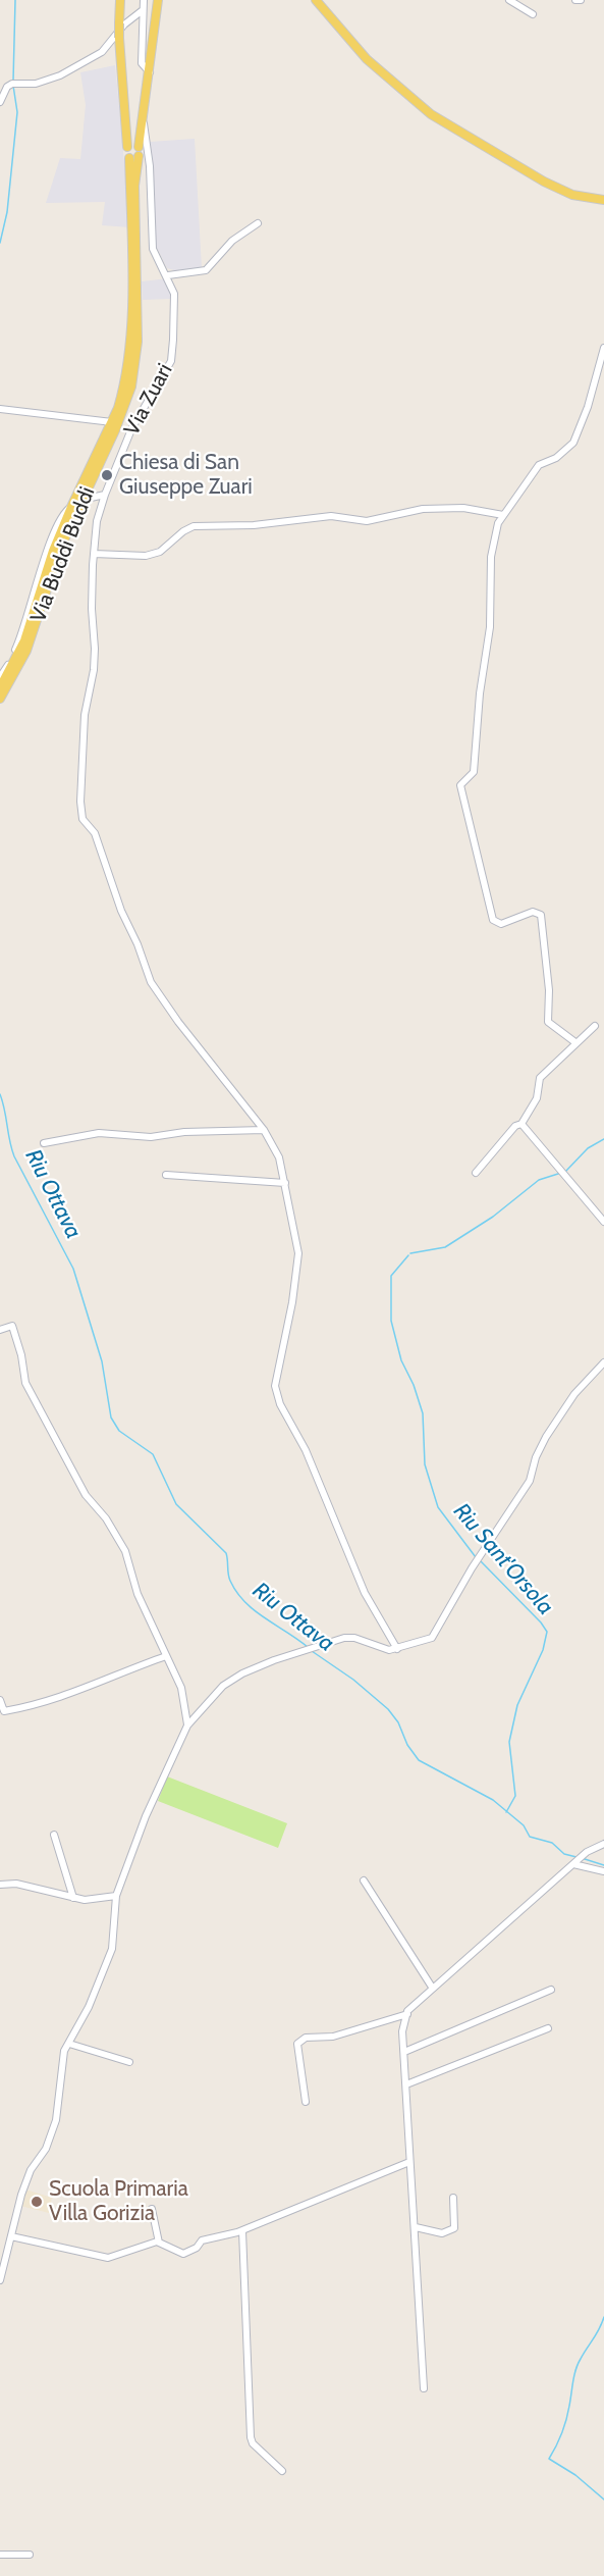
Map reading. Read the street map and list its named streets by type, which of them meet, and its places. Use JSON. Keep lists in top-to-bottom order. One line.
{"streets":{"main road":["Via Buddi Buddi"],"street":["Via Zuari"]},"water":["Riu Ottava","Riu Sant'Orsola"],"places":["Chiesa di San Giuseppe Zuari","Scuola Primaria Villa Gorizia"]}
